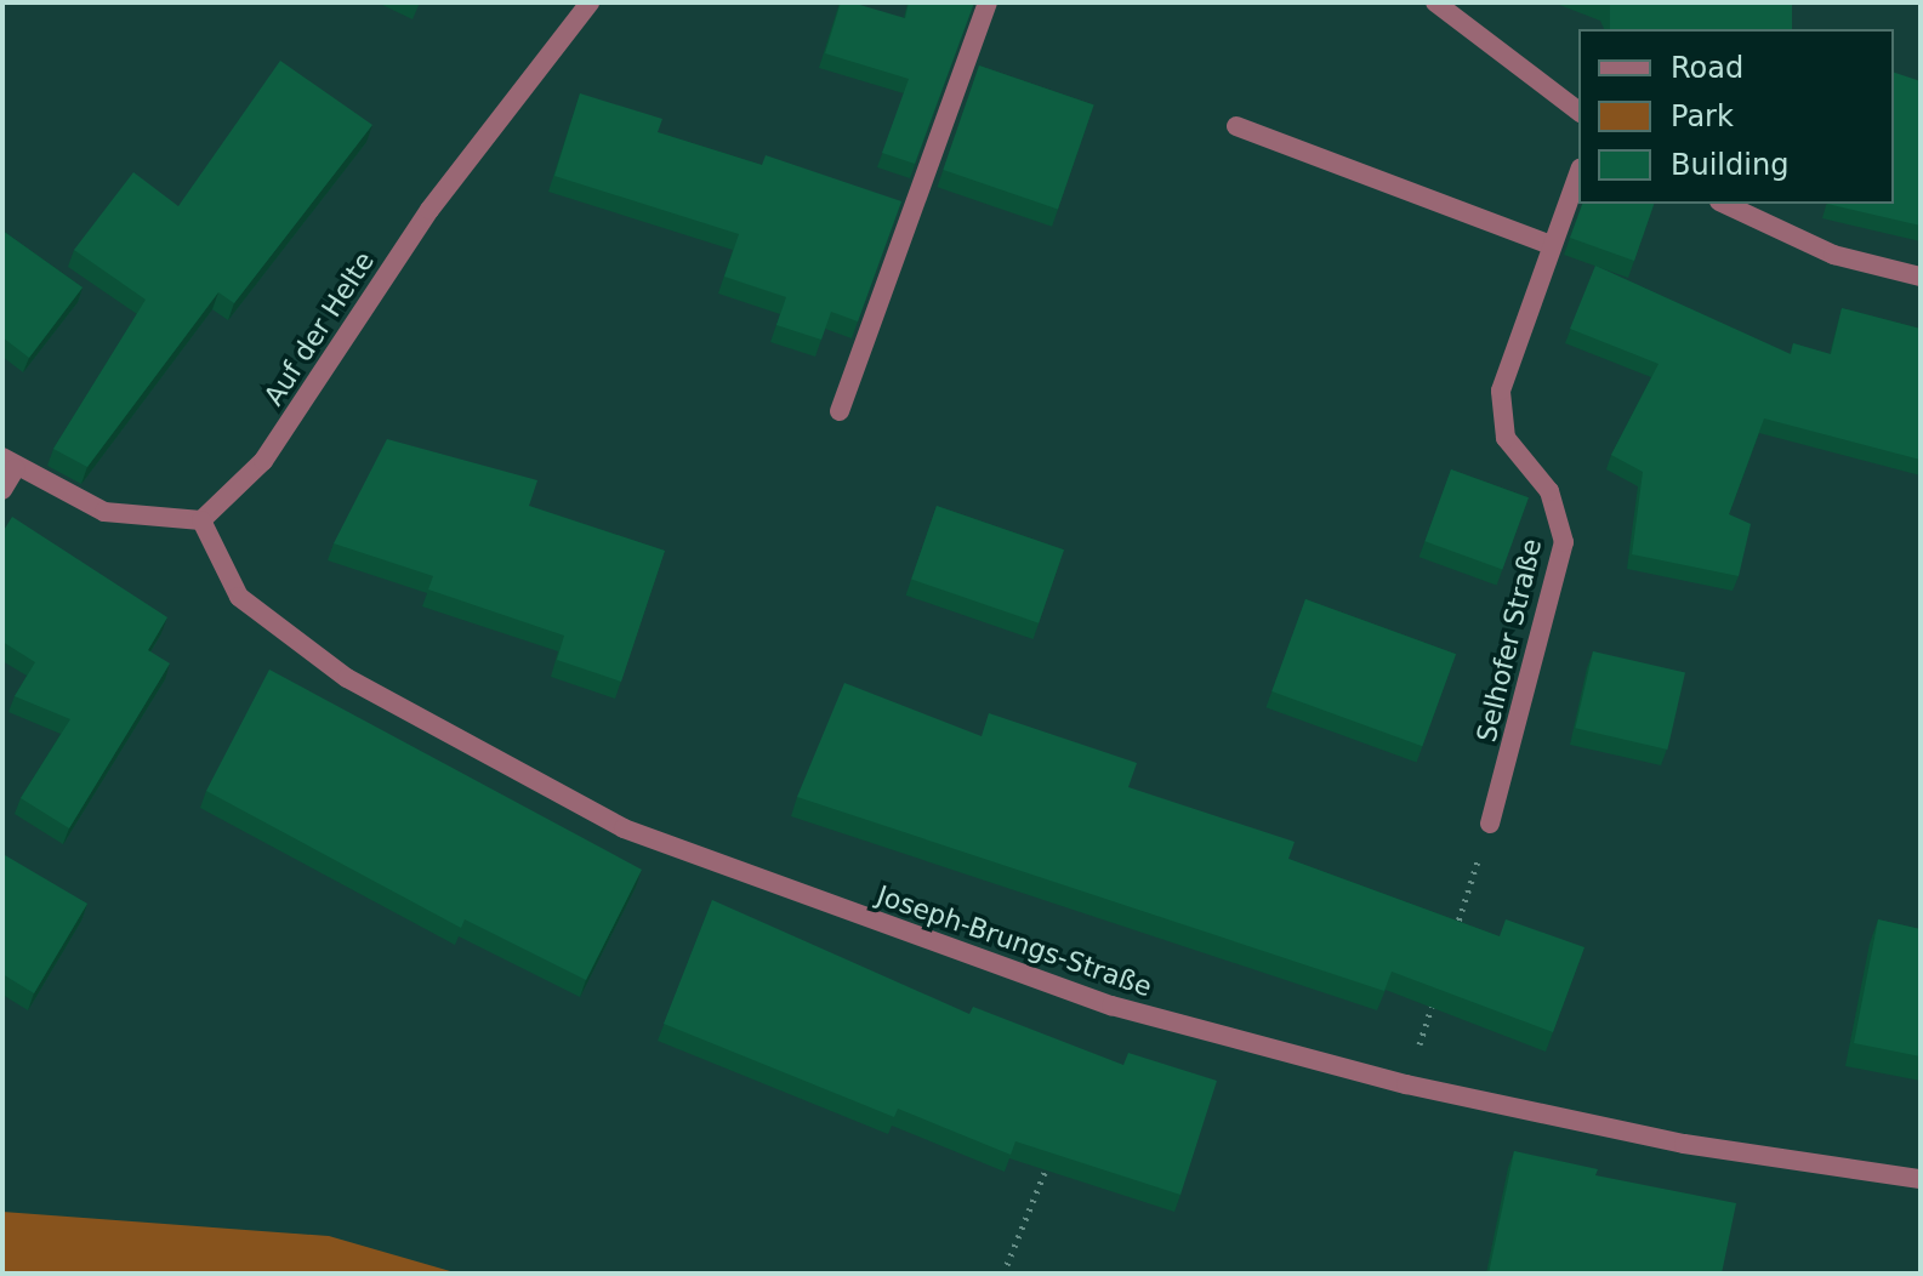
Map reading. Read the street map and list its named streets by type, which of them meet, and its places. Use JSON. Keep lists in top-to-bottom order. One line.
{"streets":{"street":["Auf der Helte","Selhofer Straße","Joseph-Brungs-Straße"]},"crossings":[["Auf der Helte","Joseph-Brungs-Straße"]],"legend":["Road","Park","Building"]}
